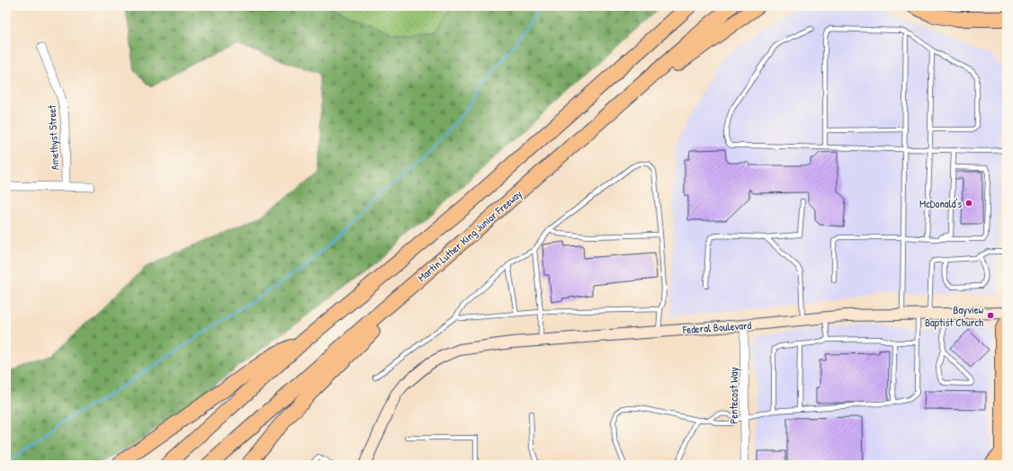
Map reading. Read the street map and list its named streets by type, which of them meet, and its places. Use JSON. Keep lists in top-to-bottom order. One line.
{"streets":{"highway":["Martin Luther King Junior Freeway"],"main road":["Federal Boulevard"],"street":["Amethyst Street","Pentecost Way"]},"crossings":[["Federal Boulevard","Pentecost Way"]],"places":["McDonald's","Bayview Baptist Church"]}
